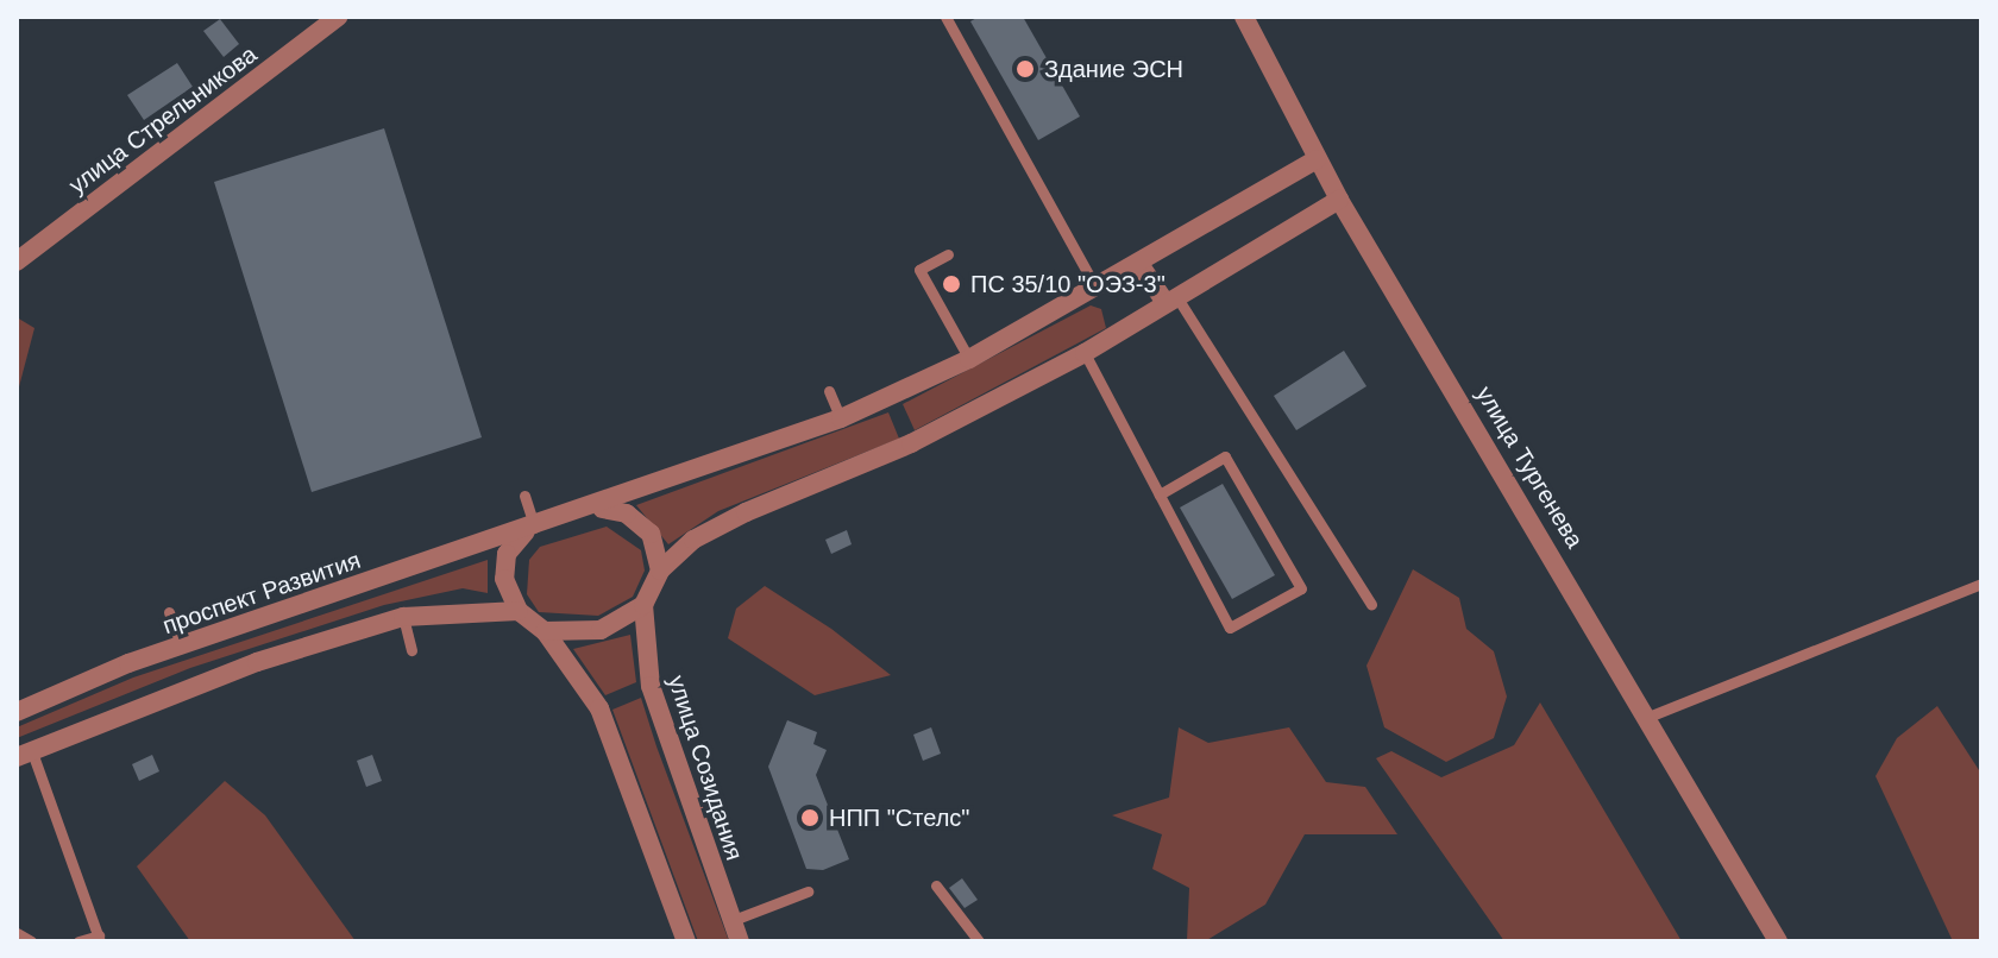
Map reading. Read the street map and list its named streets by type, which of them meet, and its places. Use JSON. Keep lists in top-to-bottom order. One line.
{"streets":{"street":["улица Стрельникова","улица Тургенева","проспект Развития","улица Созидания"]},"crossings":[["проспект Развития","улица Созидания"]],"places":["Здание ЭСН","ПС 35/10 \"ОЭЗ-3\"","НПП \"Стелс\""]}
